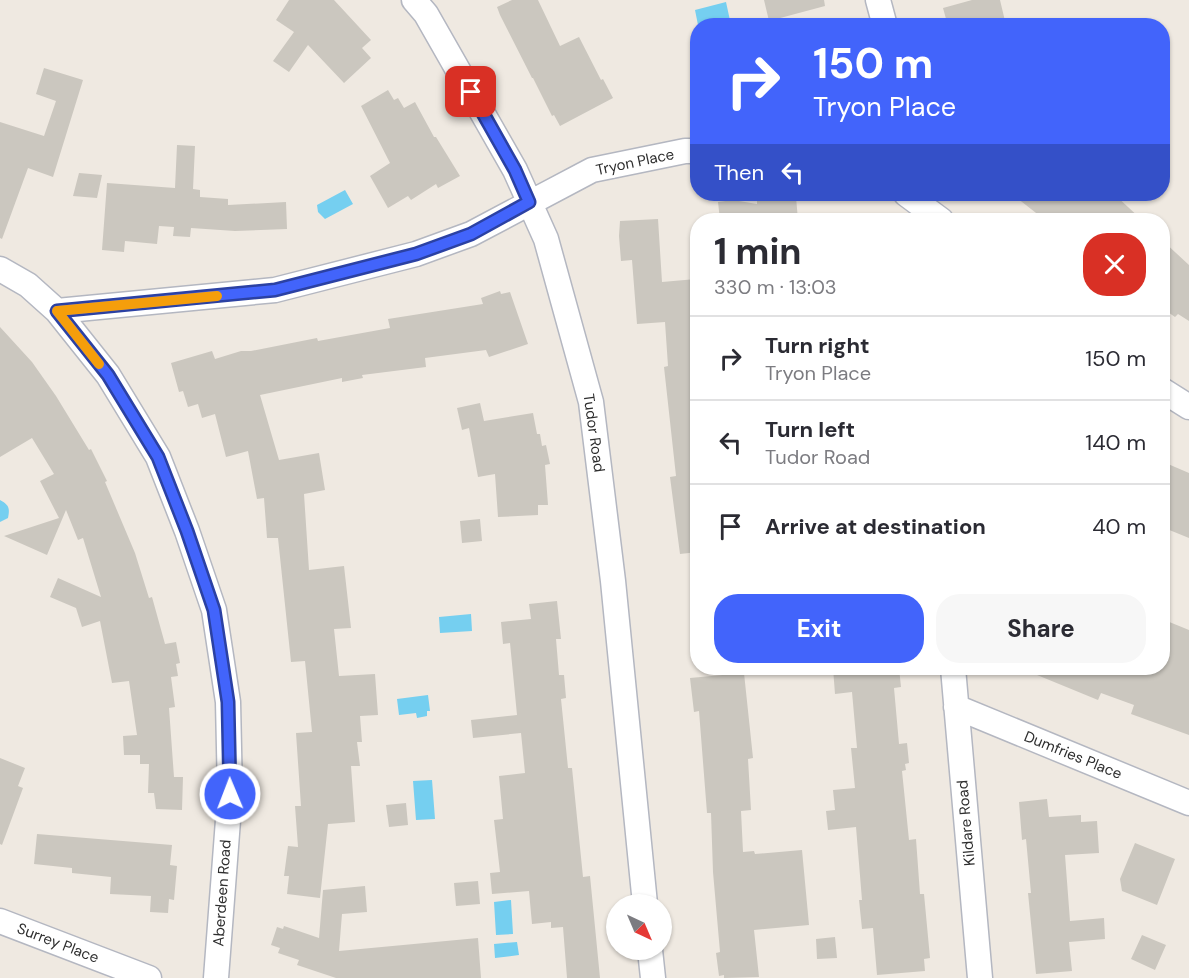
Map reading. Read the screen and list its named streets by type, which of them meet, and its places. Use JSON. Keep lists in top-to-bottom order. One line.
{"streets":{"street":["Tryon Place","Tudor Road","Dumfries Place","Kildare Road","Aberdeen Road","Surrey Place"]},"crossings":[["Tryon Place","Tudor Road"],["Tryon Place","Aberdeen Road"],["Dumfries Place","Kildare Road"]],"north":"bottom right","page":{"turn":["150 m","Tryon Place"],"then":"Then","heading":["1 min","330 m · 13:03"],"list":[{"name":"Turn right","note":"Tryon Place","value":"150 m"},{"name":"Turn left","note":"Tudor Road","value":"140 m"},{"name":"Arrive at destination","value":"40 m"}],"buttons":["Exit","Share"]}}
